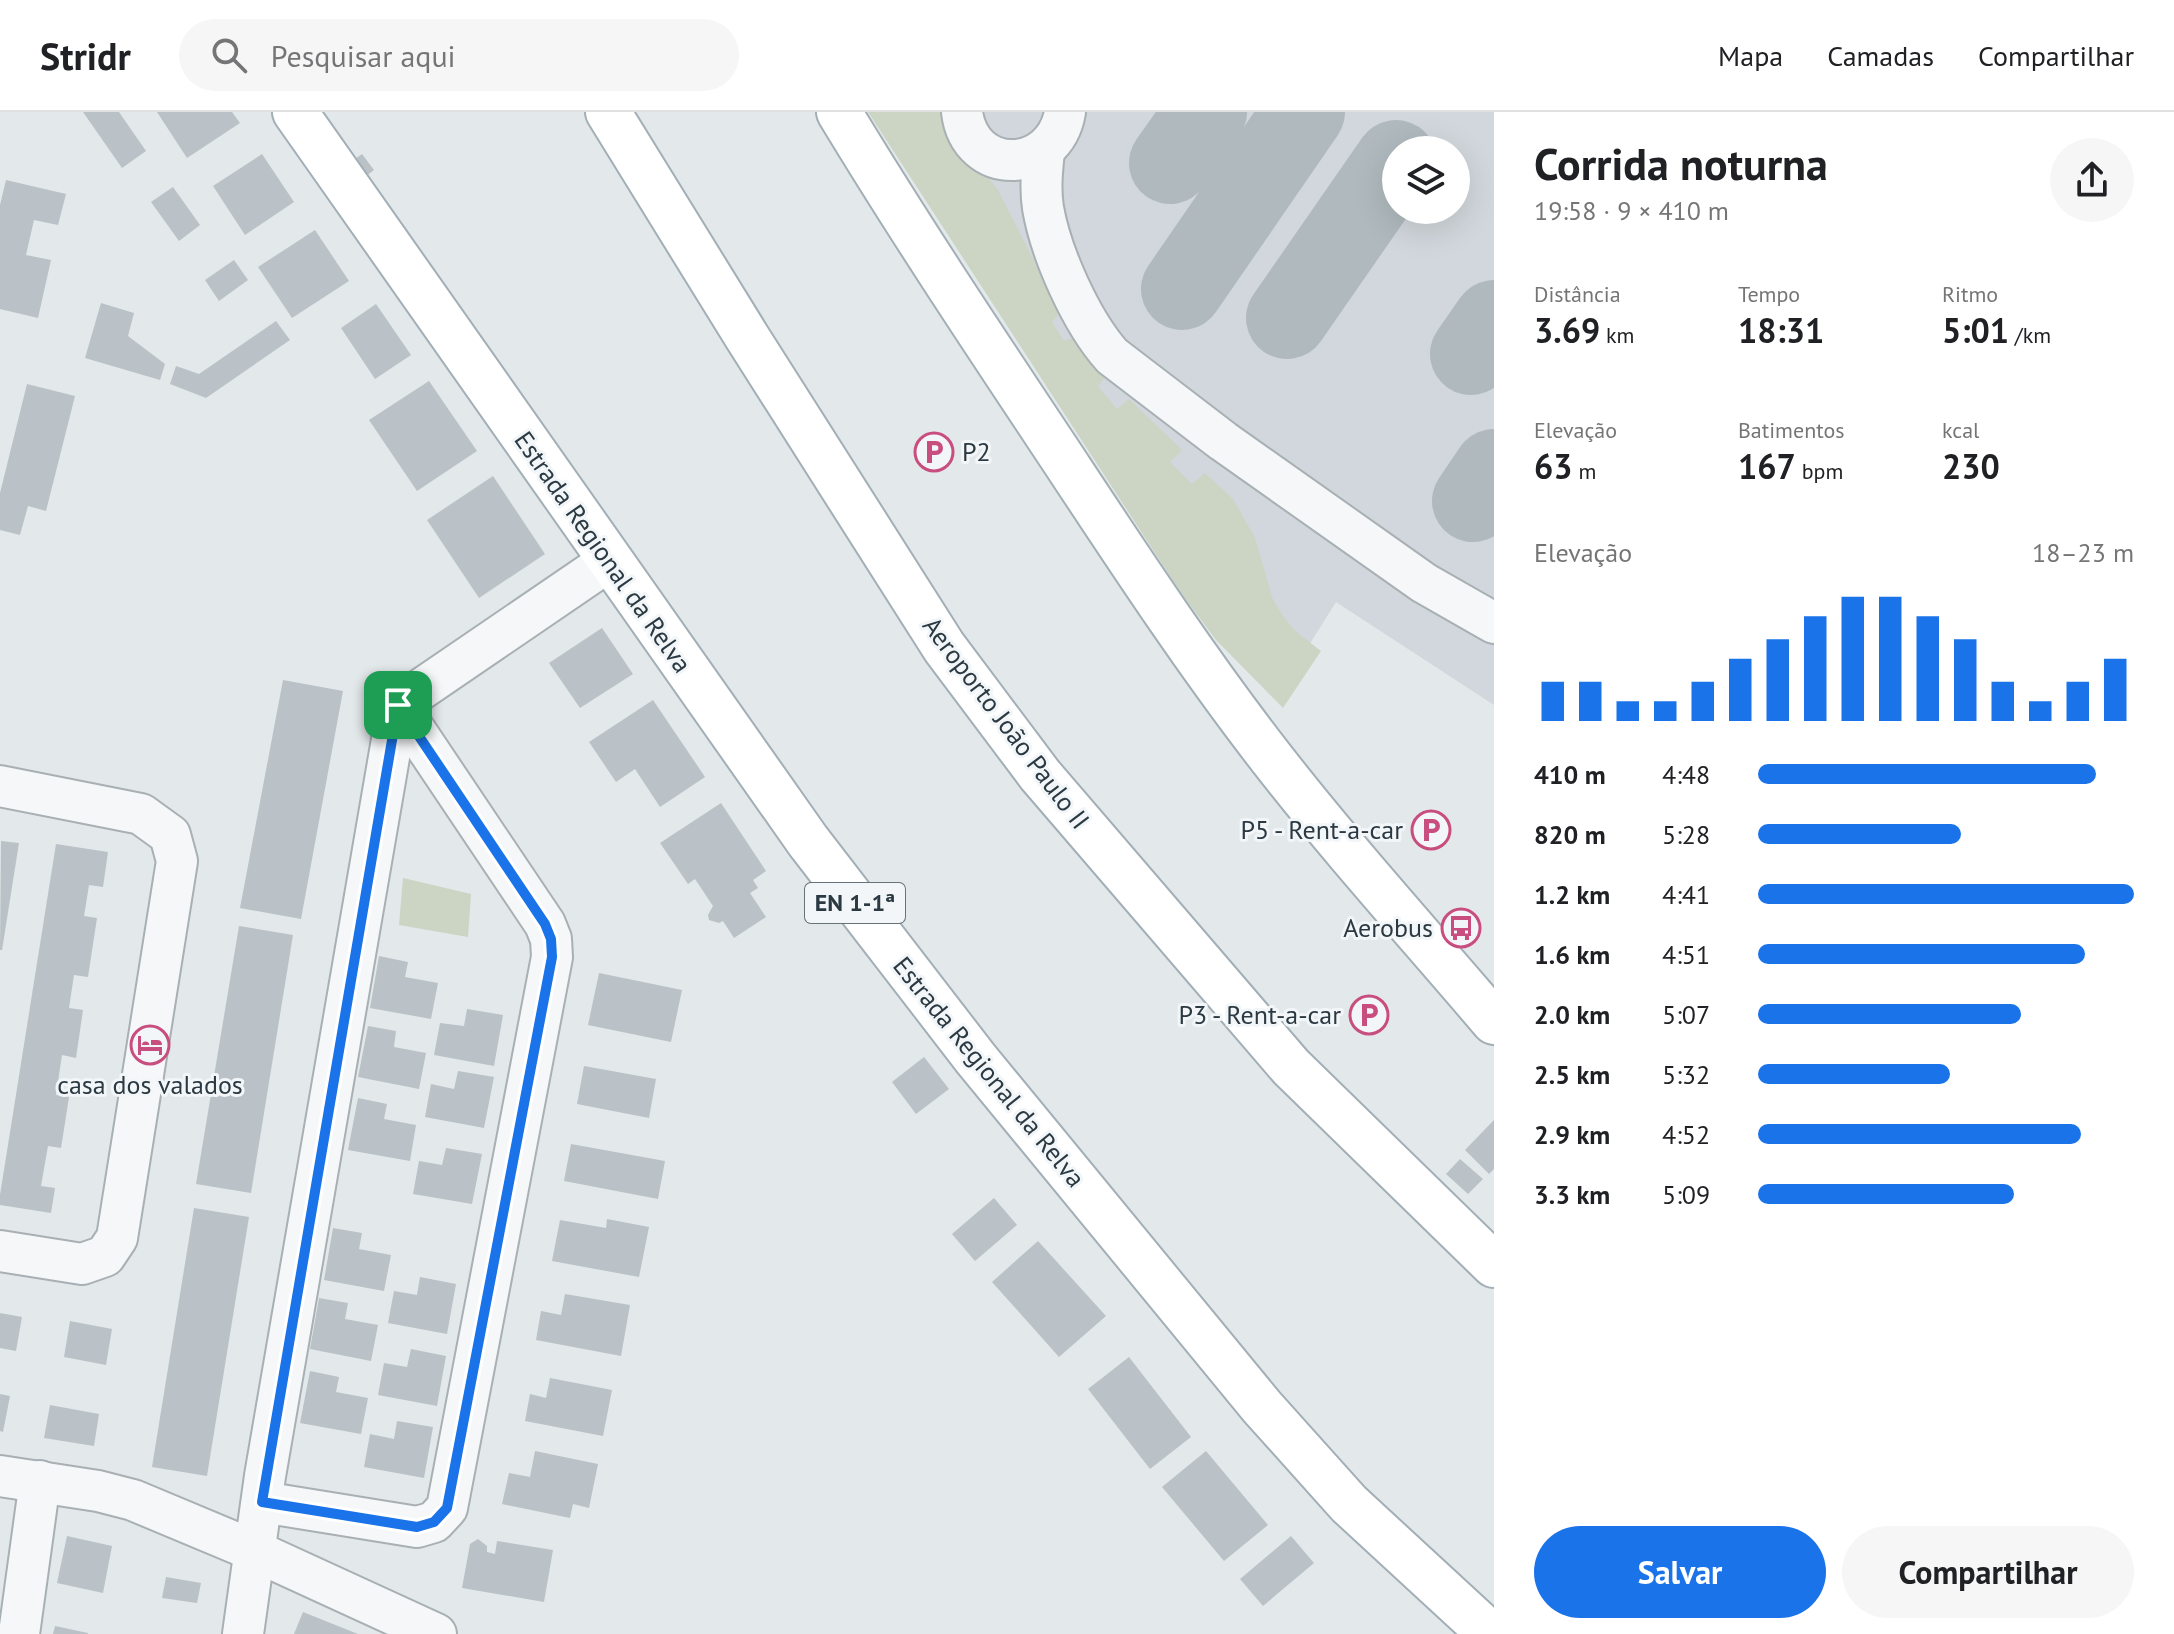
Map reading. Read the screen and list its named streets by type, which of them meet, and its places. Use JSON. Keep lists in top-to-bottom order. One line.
{"streets":{"main road":["Estrada Regional da Relva","Aeroporto João Paulo II","EN 1-1ª"]},"places":{"parking":["P2","P5 - Rent-a-car","P3 - Rent-a-car"],"bus stop":["Aerobus"],"hotel":["casa dos valados"]},"page":{"header":"Stridr","search":"Pesquisar aqui","nav":["Mapa","Camadas","Compartilhar"],"heading":["Corrida noturna","19:58 · 9 × 410 m"],"stats":[["Distância","3.69 km"],["Tempo","18:31"],["Ritmo","5:01 /km"],["Elevação","63 m"],["Batimentos","167 bpm"],["kcal","230"]],"chart":["Elevação","18–23 m"],"list":[{"name":"410 m","note":"4:48"},{"name":"820 m","note":"5:28"},{"name":"1.2 km","note":"4:41"},{"name":"1.6 km","note":"4:51"},{"name":"2.0 km","note":"5:07"},{"name":"2.5 km","note":"5:32"},{"name":"2.9 km","note":"4:52"},{"name":"3.3 km","note":"5:09"}],"buttons":["Salvar","Compartilhar"]}}
